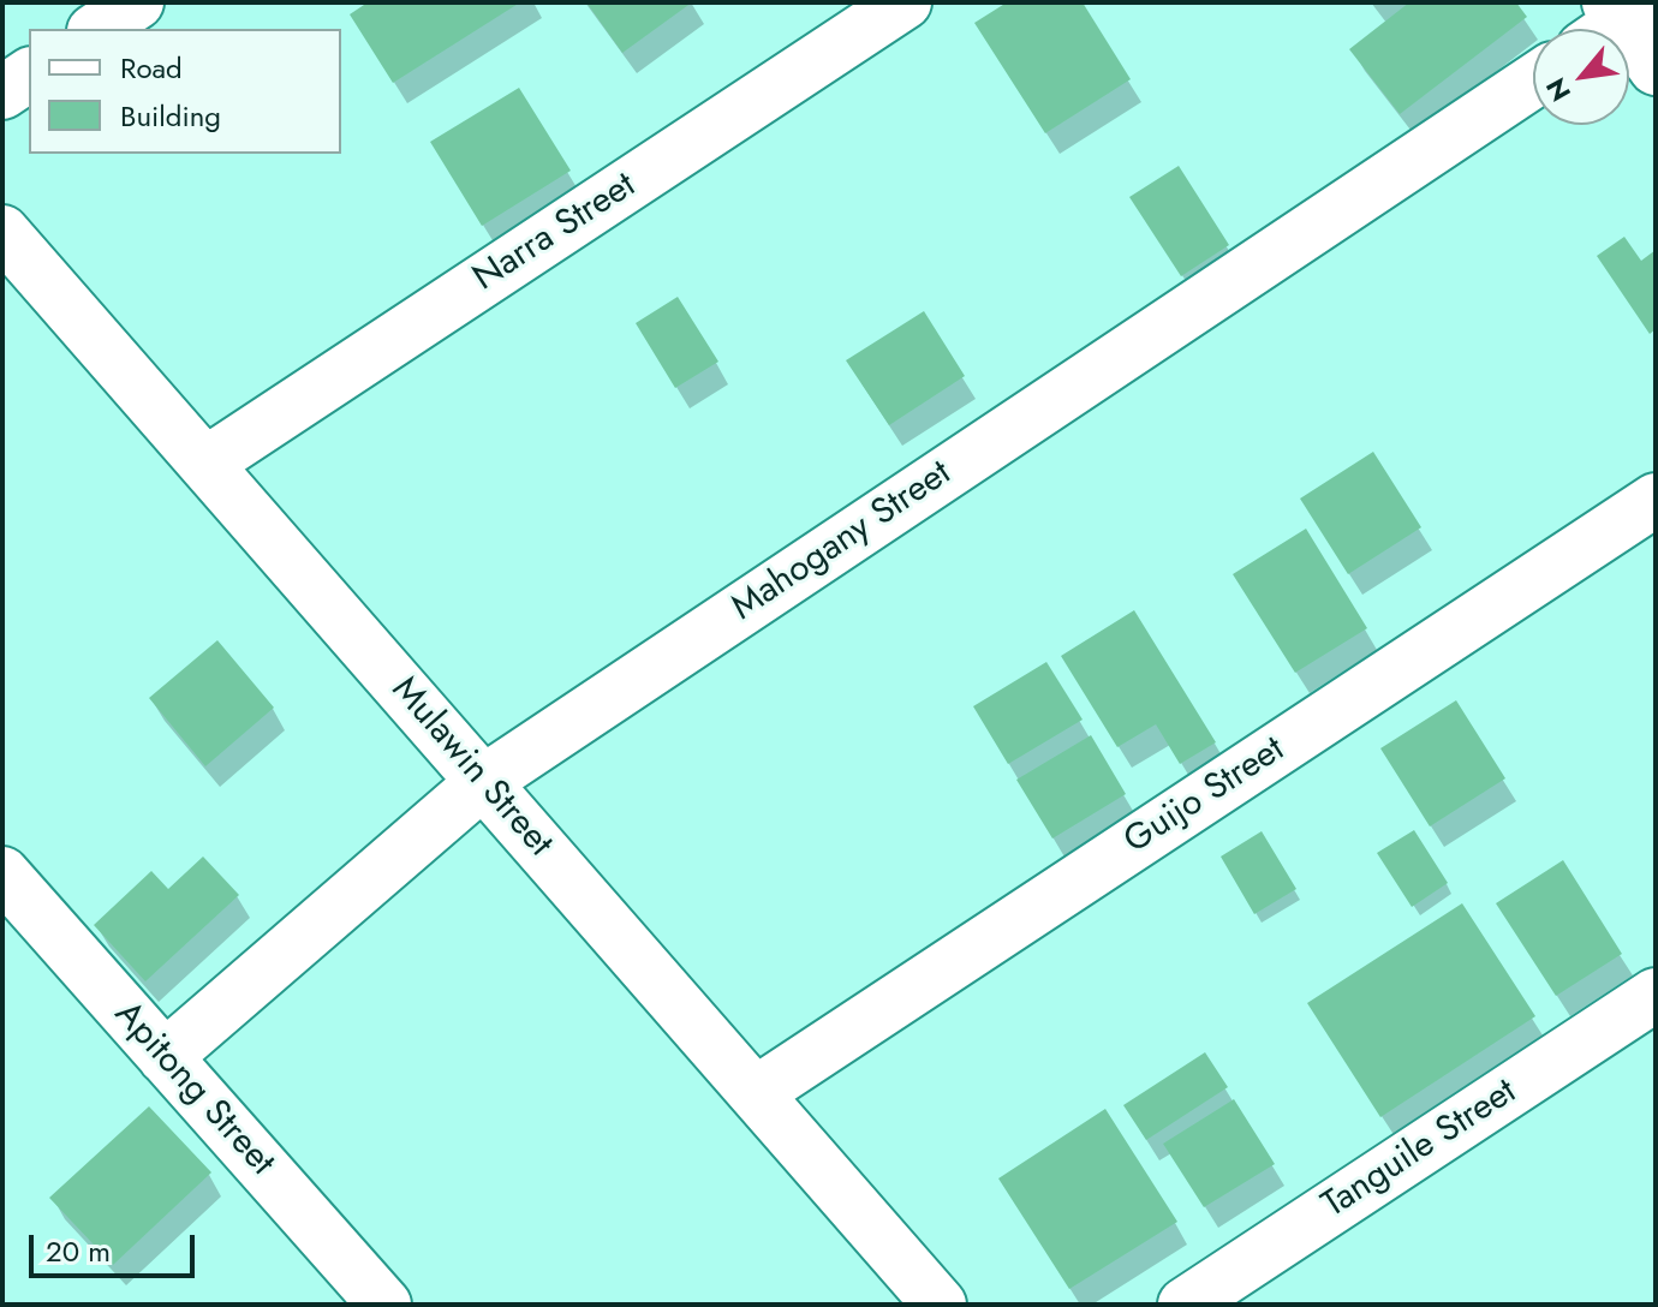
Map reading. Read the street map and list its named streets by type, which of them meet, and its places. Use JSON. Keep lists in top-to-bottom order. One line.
{"streets":{"street":["Narra Street","Mahogany Street","Mulawin Street","Guijo Street","Apitong Street","Tanguile Street"]},"crossings":[["Narra Street","Mulawin Street"],["Mahogany Street","Mulawin Street"],["Mahogany Street","Apitong Street"],["Mulawin Street","Guijo Street"]],"legend":["Road","Building"],"scale_bar":"20 m","north":"bottom left"}
